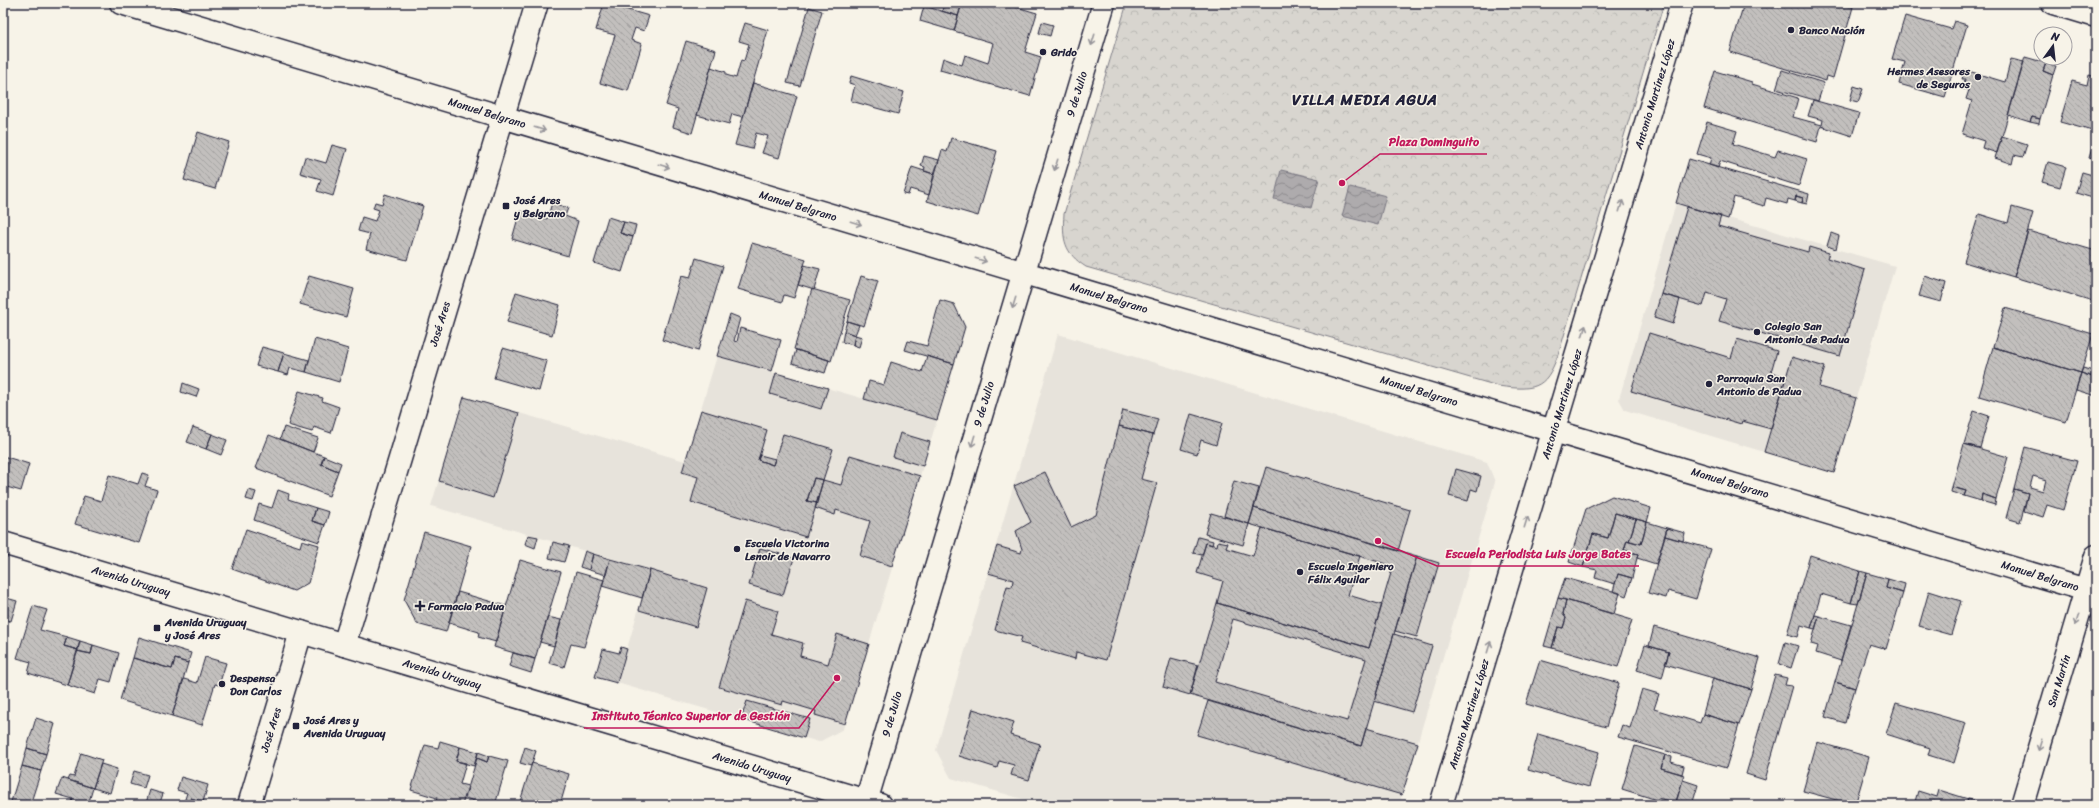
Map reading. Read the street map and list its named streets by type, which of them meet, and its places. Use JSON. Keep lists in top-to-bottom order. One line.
{"streets":{"street":["9 de Julio","Antonio Martínez López","Manuel Belgrano","José Ares","Avenida Uruguay","San Martín"]},"crossings":[["9 de Julio","Manuel Belgrano"],["9 de Julio","Avenida Uruguay"],["Antonio Martínez López","Manuel Belgrano"],["Manuel Belgrano","José Ares"],["Manuel Belgrano","San Martín"],["José Ares","Avenida Uruguay"]],"one_way":["9 de Julio","Antonio Martínez López","San Martín"],"districts":["VILLA MEDIA AGUA"],"places":{"other":["Banco Nación","Grido","Hermes Asesores de Seguros","Plaza Dominguito","Colegio San Antonio de Padua","Parroquia San Antonio de Padua","Escuela Periodista Luis Jorge Bates","Escuela Victorina Lenoir de Navarro","Escuela Ingeniero Félix Aguilar","Instituto Técnico Superior de Gestión","Despensa Don Carlos"],"transit":["José Ares y Belgrano","Avenida Uruguay y José Ares","José Ares y Avenida Uruguay"],"health":["Farmacia Padua"]},"north":"top"}
